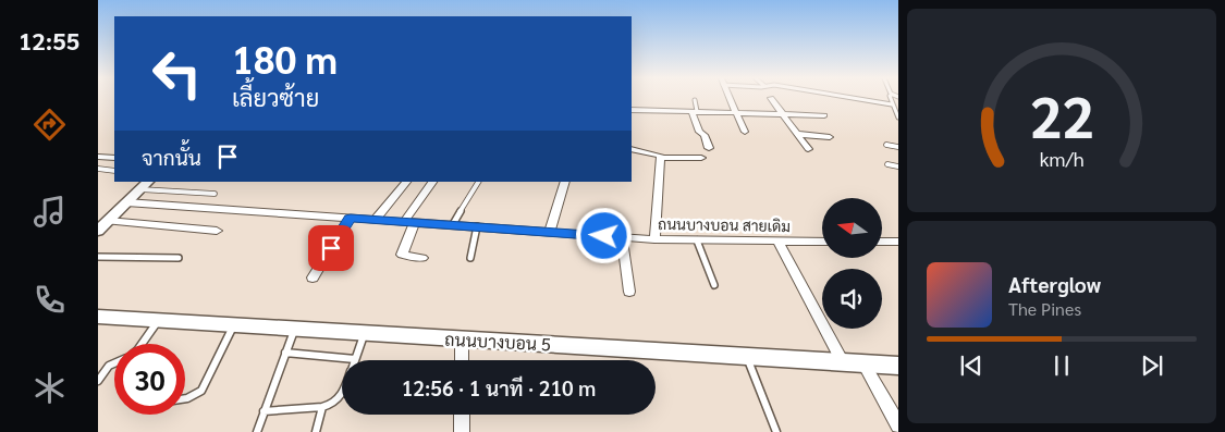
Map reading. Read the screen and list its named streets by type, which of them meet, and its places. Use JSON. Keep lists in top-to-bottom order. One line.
{"streets":{"main road":["ถนนบางบอน 5"],"street":["ถนนบางบอน สายเดิม"]},"north":"left","page":{"tabs":"12:55","turn":["180 m","เลี้ยวซ้าย"],"then":"จากนั้น","song":["Afterglow","The Pines"],"limit":"30","trip":"12:56 · 1 นาที · 210 m","gauge":["22","km/h"]}}
